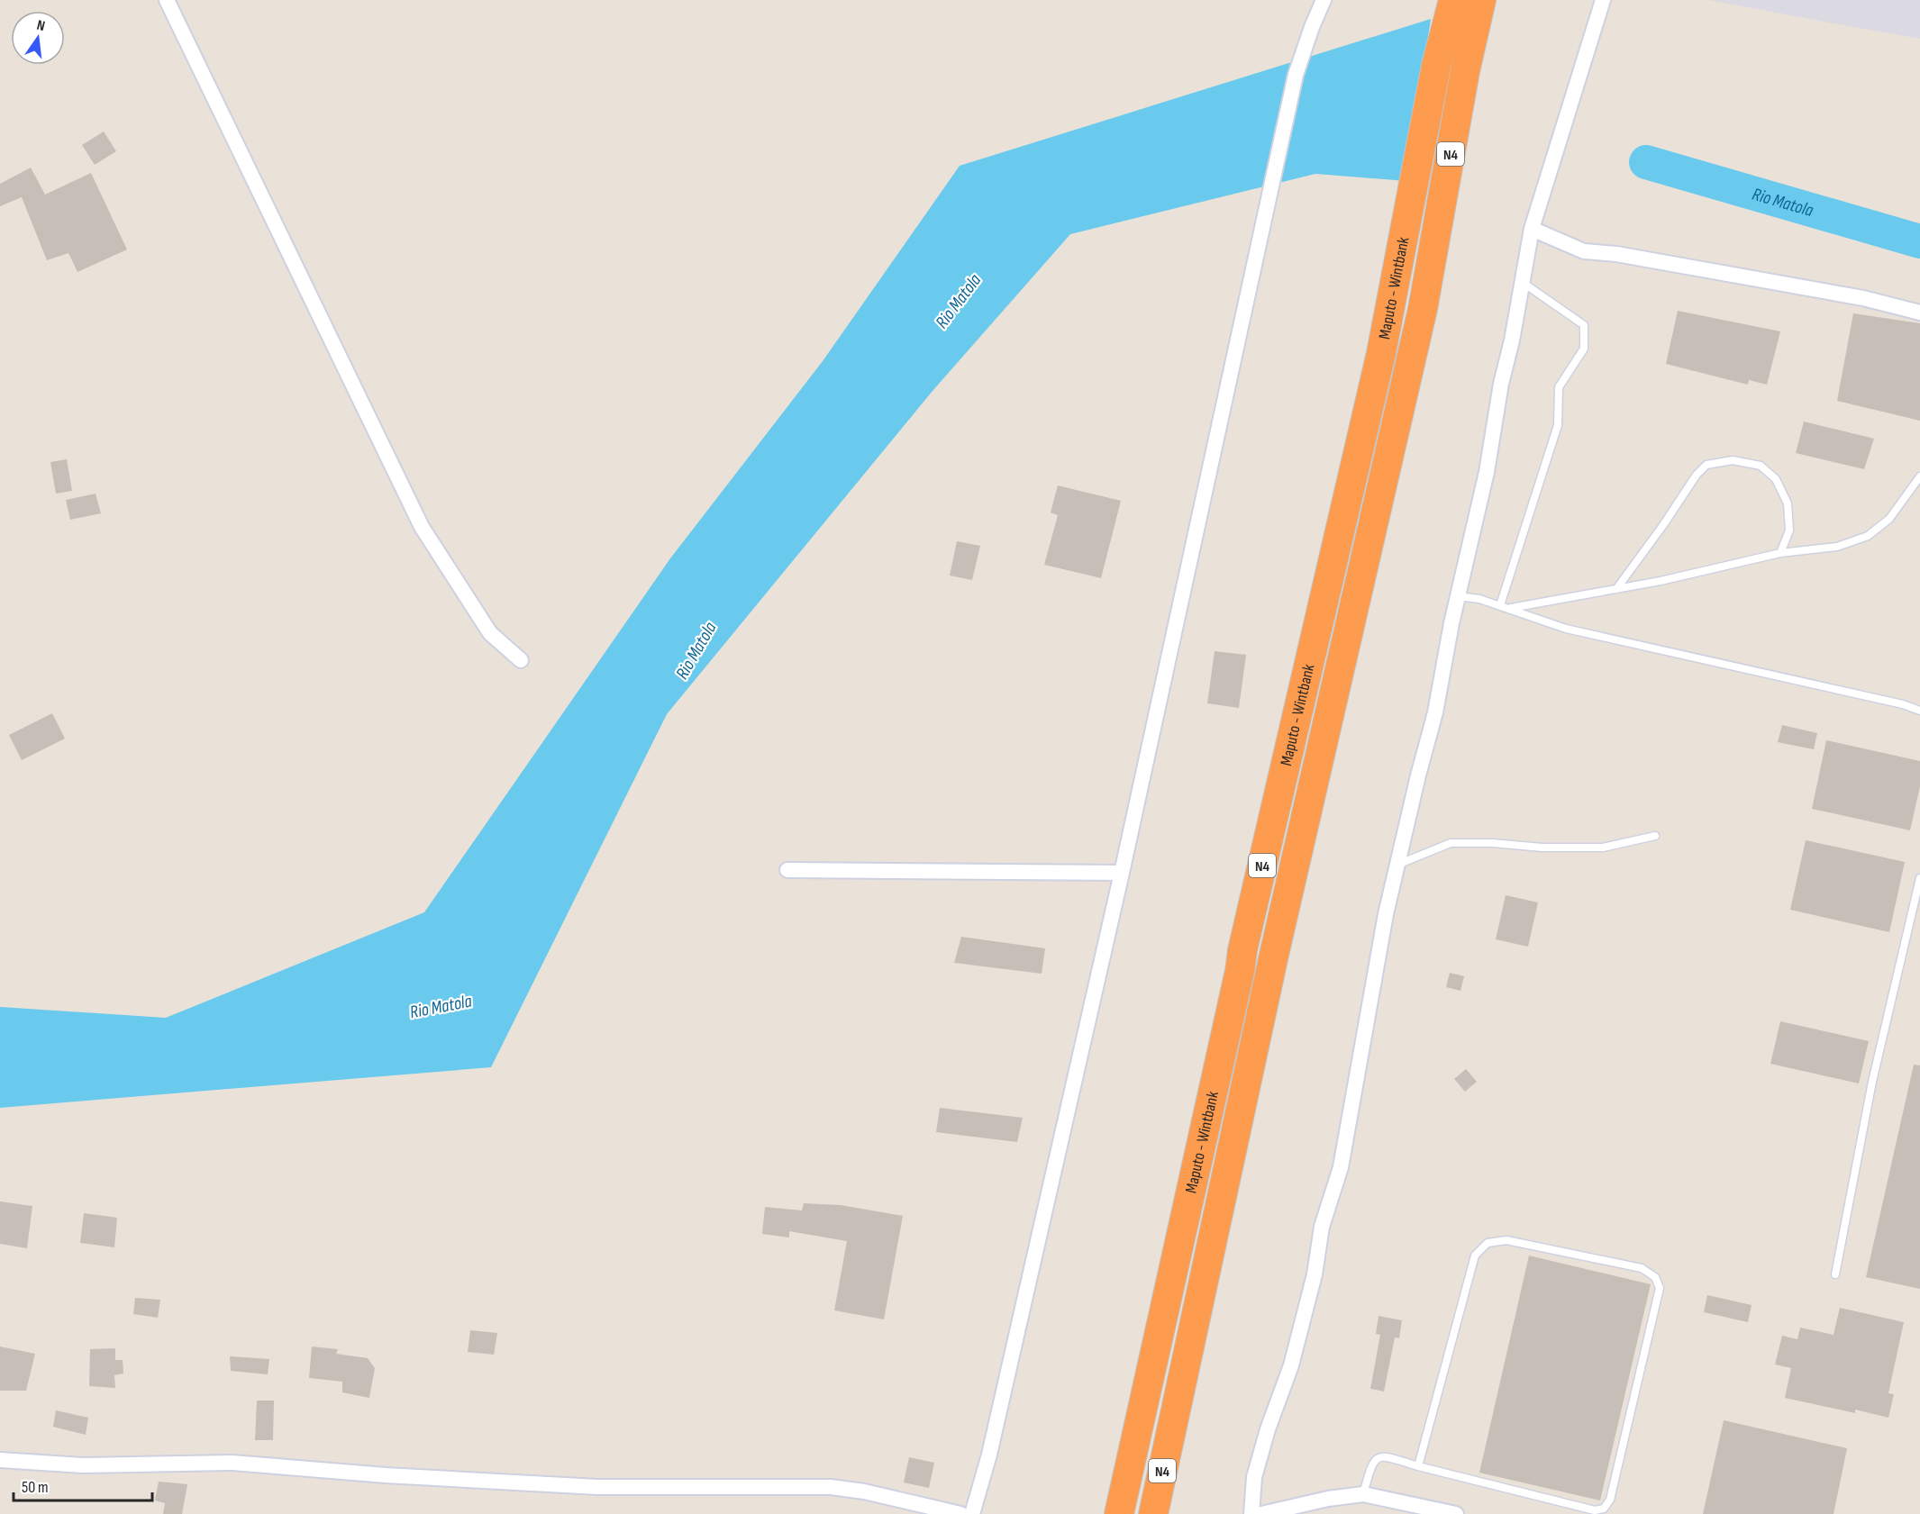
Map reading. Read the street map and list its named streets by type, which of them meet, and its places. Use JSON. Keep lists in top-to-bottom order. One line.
{"streets":{"highway":["N4","Maputo - Wintbank"]},"water":["Rio Matola"],"scale_bar":"50 m","north":"top"}
